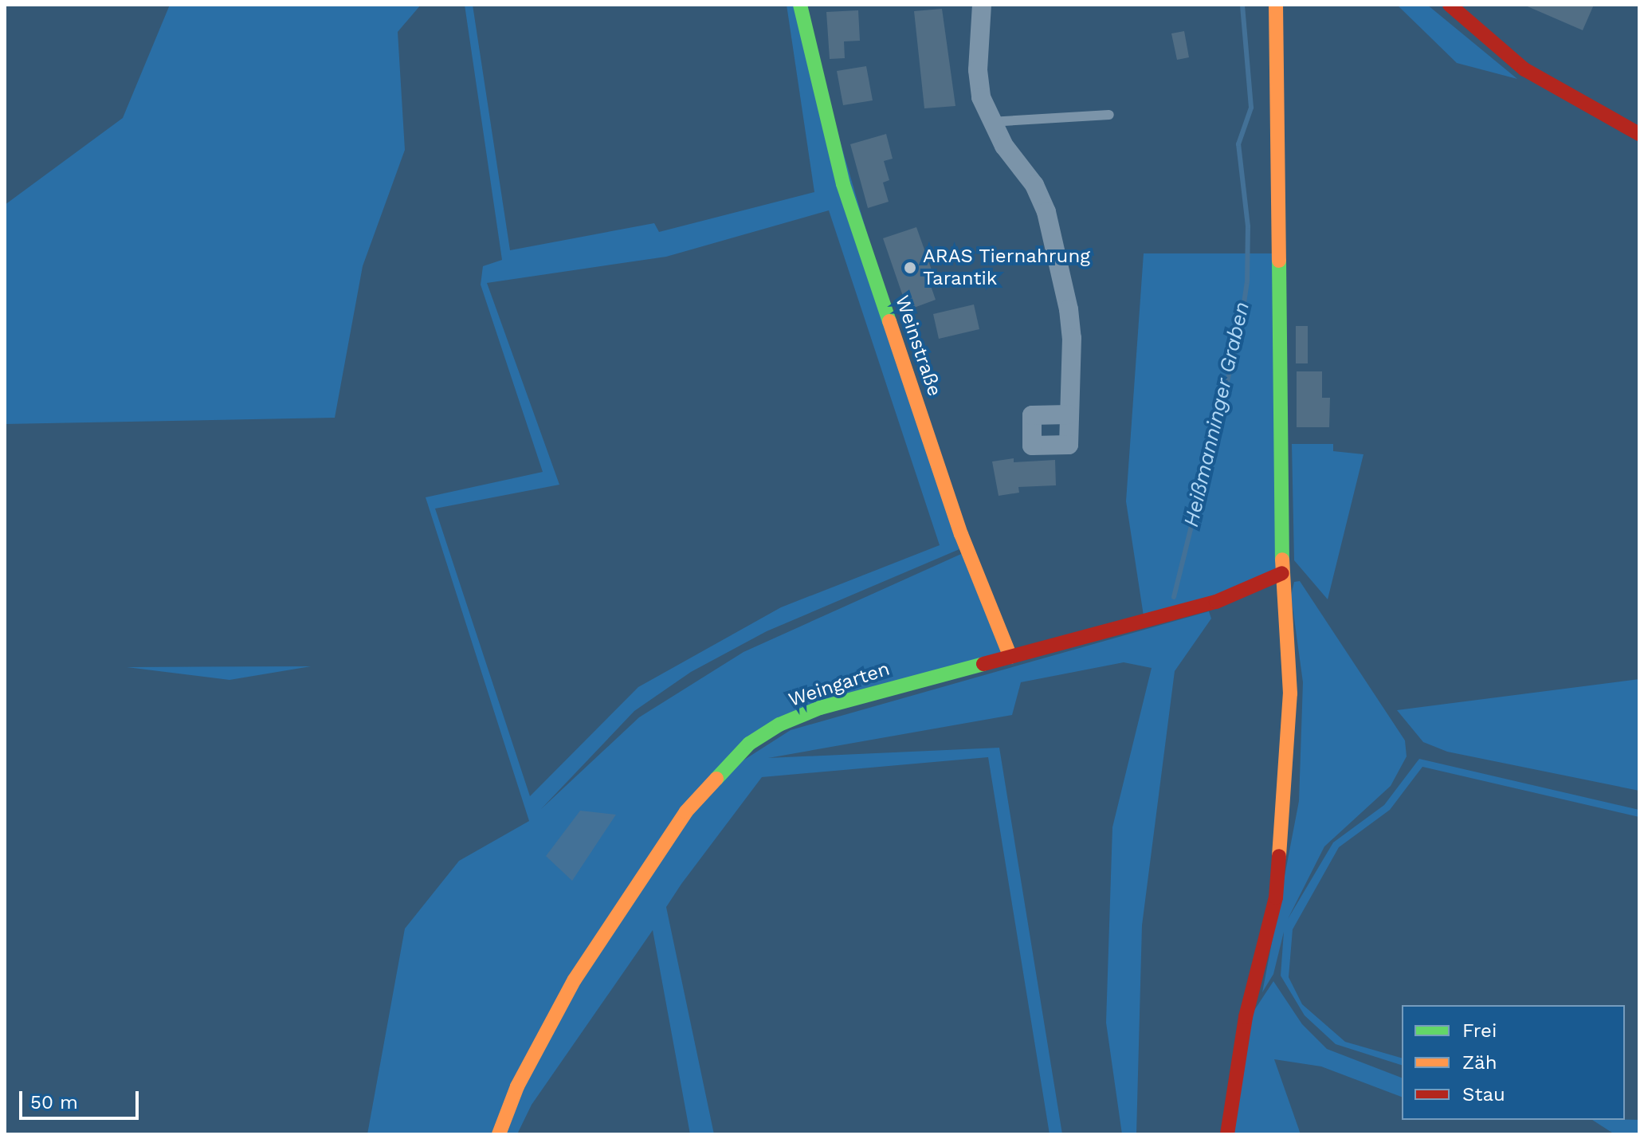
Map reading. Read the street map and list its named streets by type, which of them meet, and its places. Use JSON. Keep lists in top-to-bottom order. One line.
{"streets":{"street":["Weinstraße","Weingarten"]},"crossings":[["Weinstraße","Weingarten"]],"water":["Heißmanninger Graben"],"places":["ARAS Tiernahrung Tarantik"],"legend":["Frei","Zäh","Stau"],"scale_bar":"50 m"}
